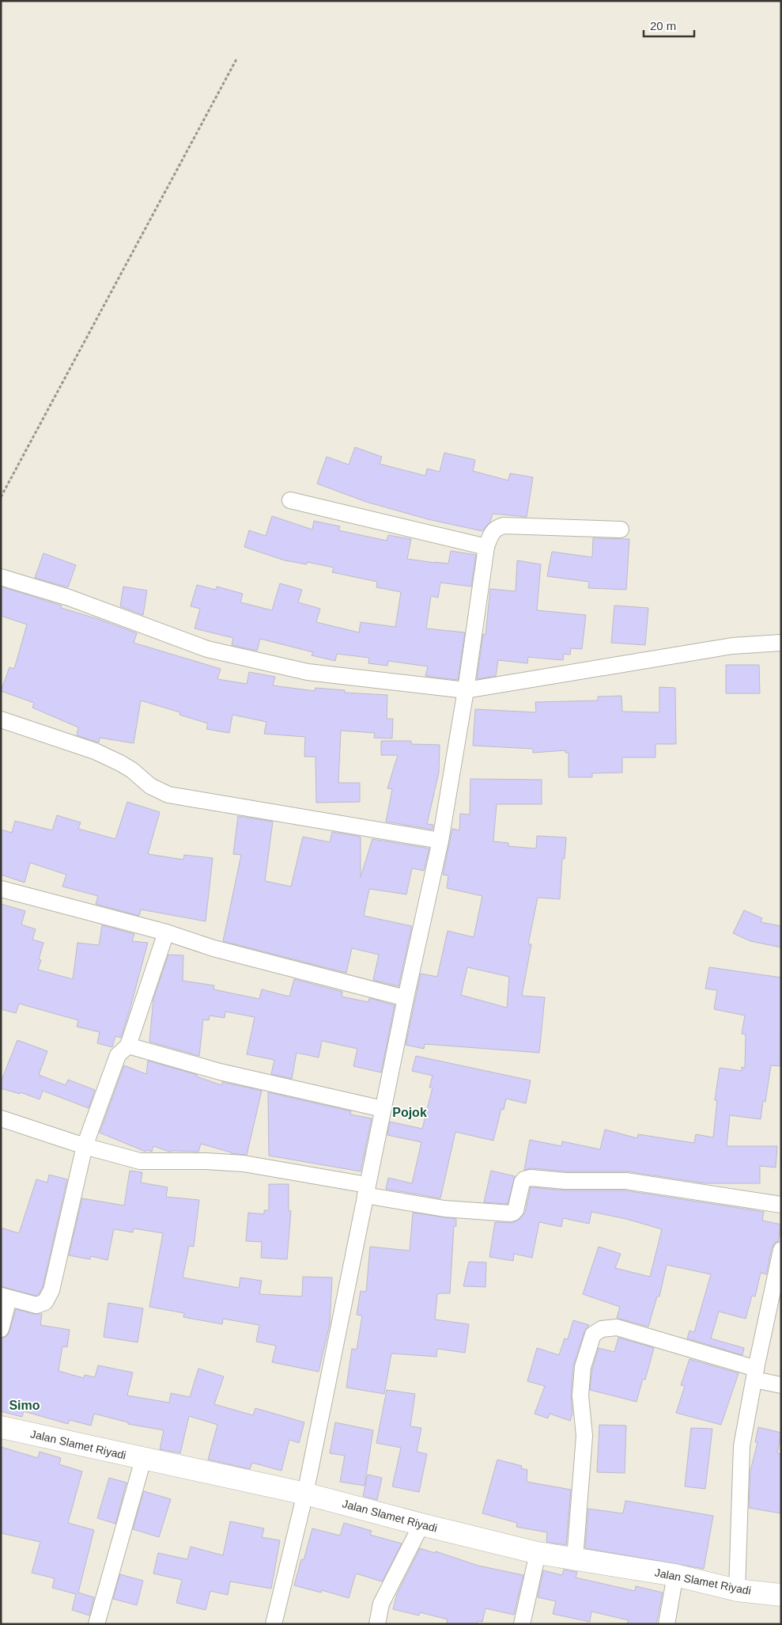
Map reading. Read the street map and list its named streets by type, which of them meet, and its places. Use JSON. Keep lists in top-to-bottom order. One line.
{"streets":{"street":["Jalan Slamet Riyadi"]},"districts":["Pojok","Simo"],"scale_bar":"20 m"}
